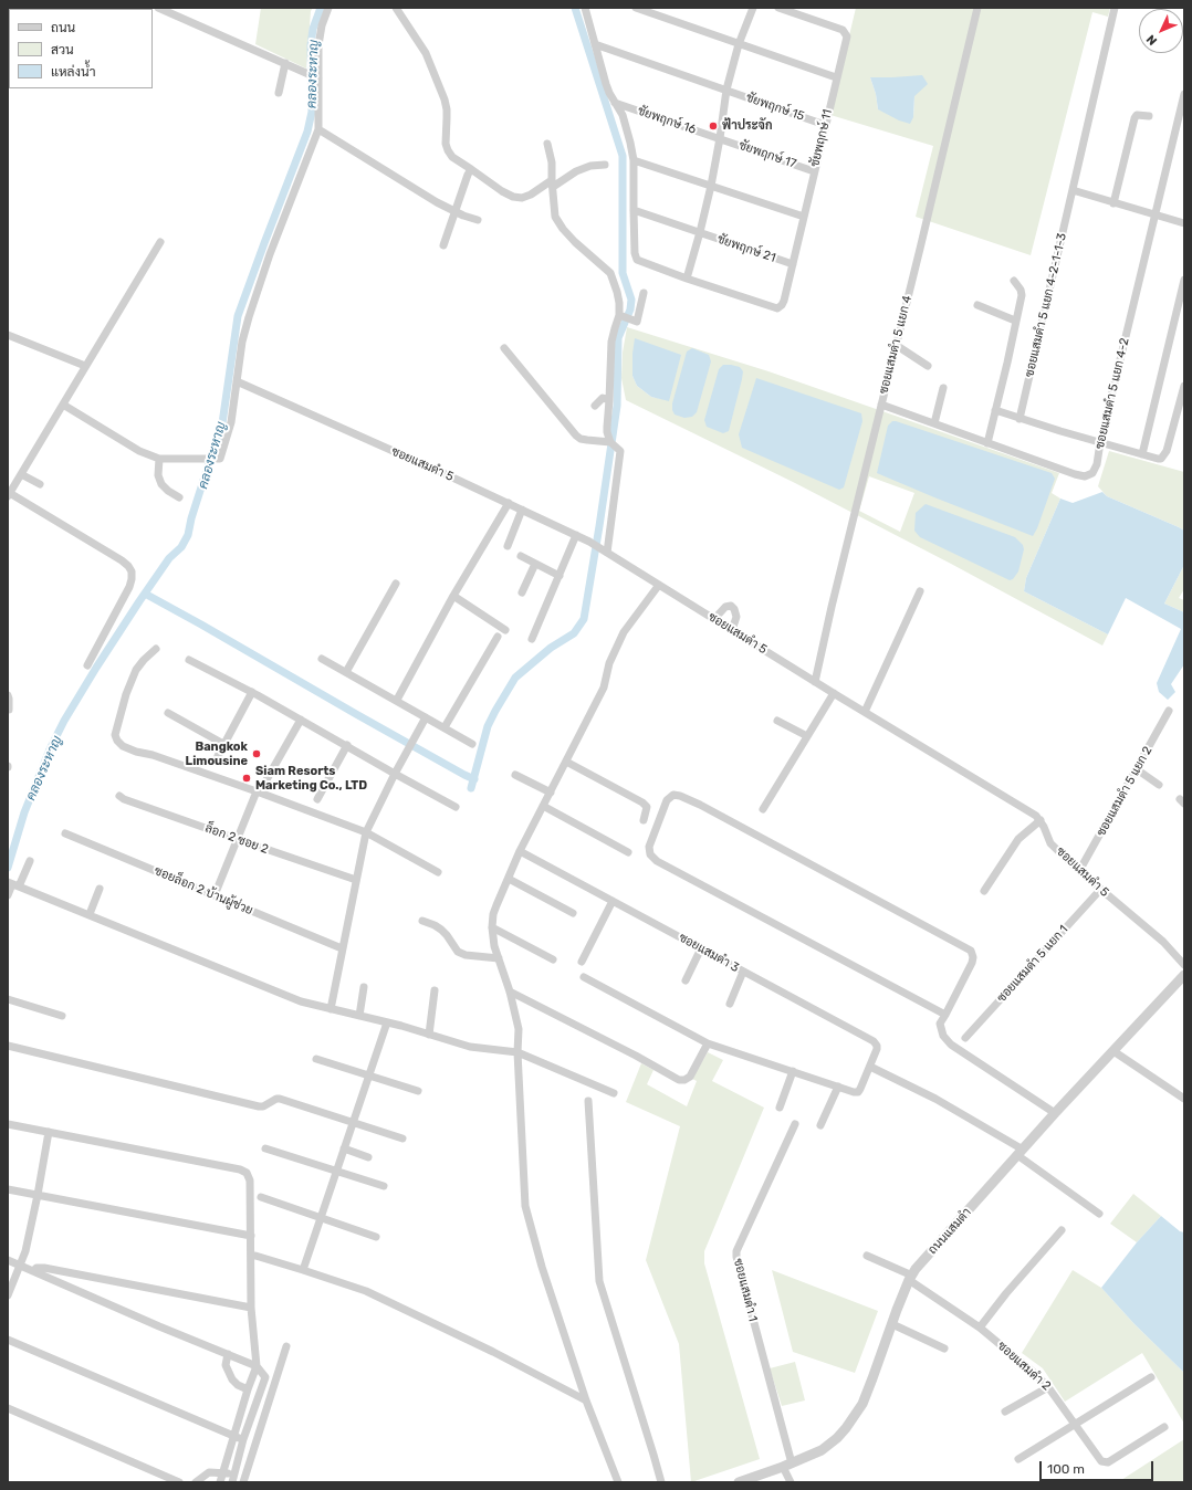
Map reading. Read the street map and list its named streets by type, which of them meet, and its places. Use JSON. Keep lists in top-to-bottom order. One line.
{"streets":{"street":["ชัยพฤกษ์ 15","ชัยพฤกษ์ 16","ชัยพฤกษ์ 11","ชัยพฤกษ์ 17","ชัยพฤกษ์ 21","ซอยแสมดำ 5 แยก 4-2-1-1-3","ซอยแสมดำ 5 แยก 4","ซอยแสมดำ 5 แยก 4-2","ซอยแสมดำ 5","ซอยแสมดำ 5 แยก 2","ล็อก 2 ซอย 2","ซอยล็อก 2 บ้านผู้ช่วย","ซอยแสมดำ 3","ซอยแสมดำ 5 แยก 1","ถนนแสมดำ","ซอยแสมดำ 1","ซอยแสมดำ 2"]},"crossings":[["ชัยพฤกษ์ 15","ชัยพฤกษ์ 11"],["ชัยพฤกษ์ 16","ชัยพฤกษ์ 17"],["ชัยพฤกษ์ 11","ชัยพฤกษ์ 17"],["ชัยพฤกษ์ 11","ชัยพฤกษ์ 21"],["ซอยแสมดำ 5 แยก 4","ซอยแสมดำ 5 แยก 4-2"],["ซอยแสมดำ 5 แยก 4","ซอยแสมดำ 5"],["ซอยแสมดำ 5","ซอยแสมดำ 5 แยก 2"],["ซอยแสมดำ 5","ซอยแสมดำ 5 แยก 1"],["ถนนแสมดำ","ซอยแสมดำ 1"],["ถนนแสมดำ","ซอยแสมดำ 2"]],"water":["คลองระหาญ"],"places":["ฟ้าประจัก","Bangkok Limousine","Siam Resorts Marketing Co., LTD"],"legend":["ถนน","สวน","แหล่งน้ำ"],"scale_bar":"100 m","north":"bottom left"}
